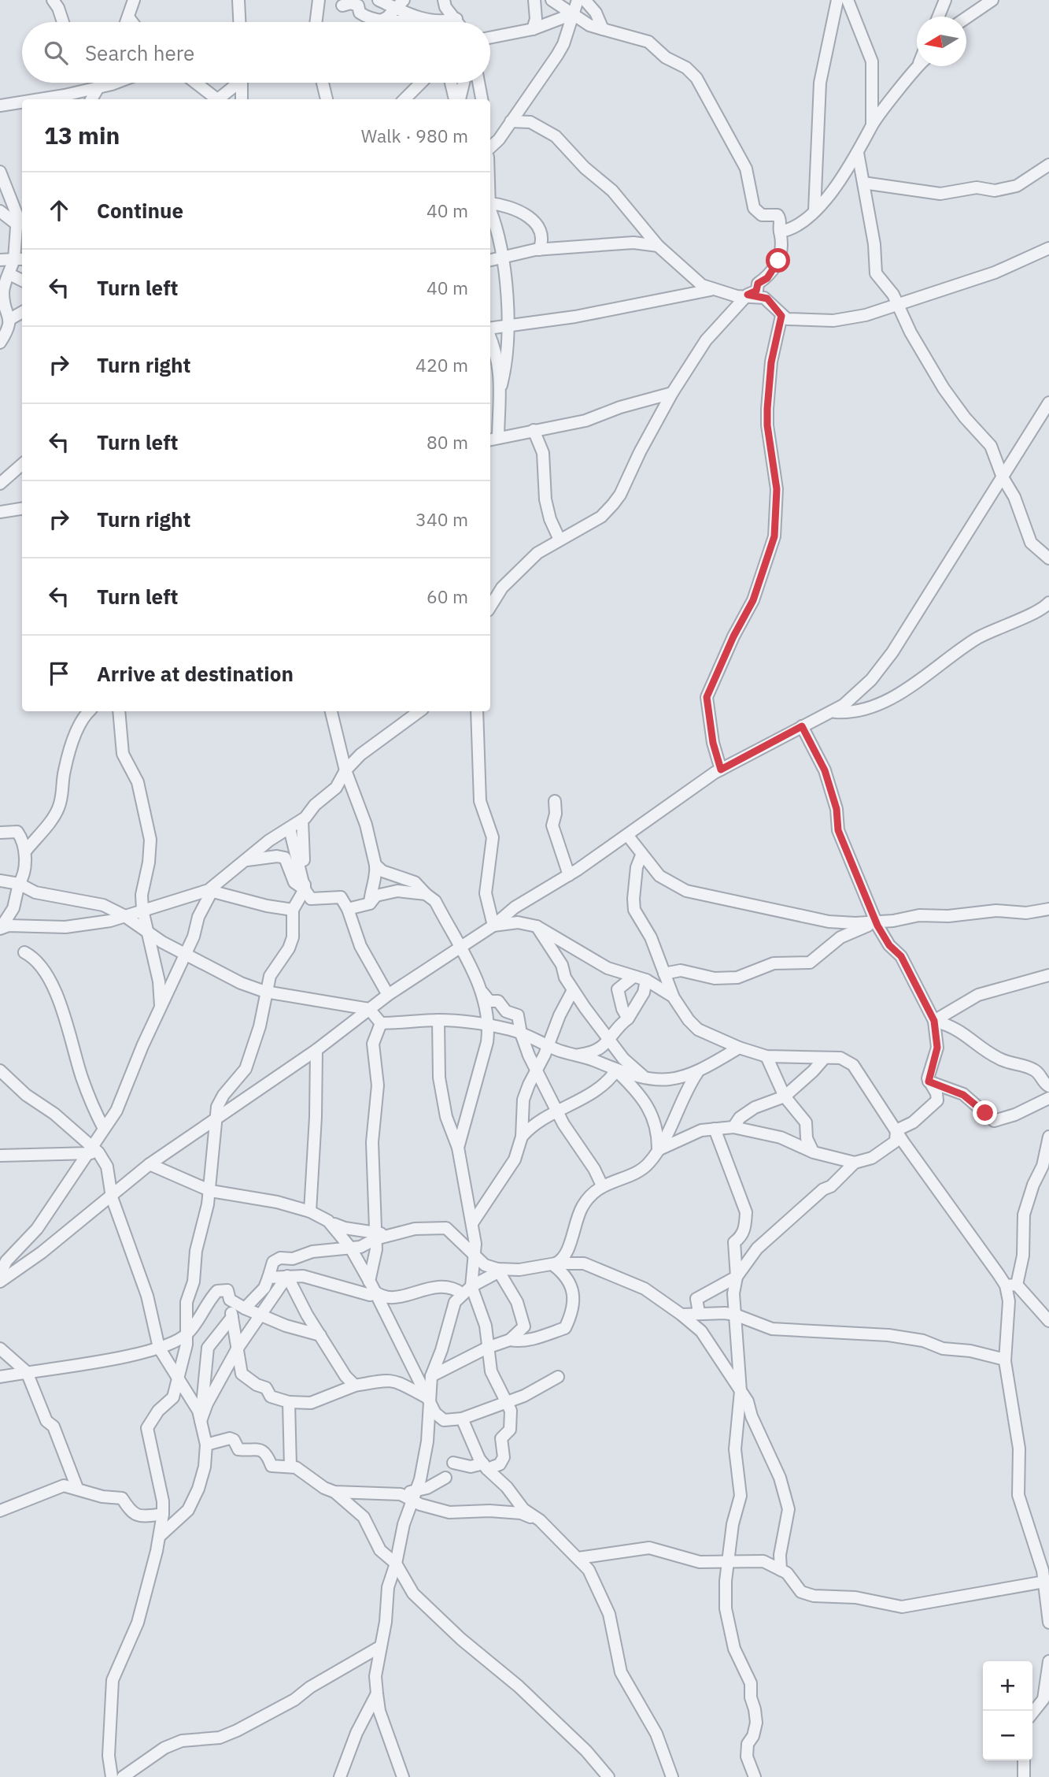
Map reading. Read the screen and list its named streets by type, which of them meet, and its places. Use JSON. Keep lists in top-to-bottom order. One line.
{"north":"left","page":{"search":"Search here","heading":["13 min","Walk · 980 m"],"list":[["Continue","40 m"],["Turn left","40 m"],["Turn right","420 m"],["Turn left","80 m"],["Turn right","340 m"],["Turn left","60 m"],"Arrive at destination"],"map_buttons":["+","−"]}}
